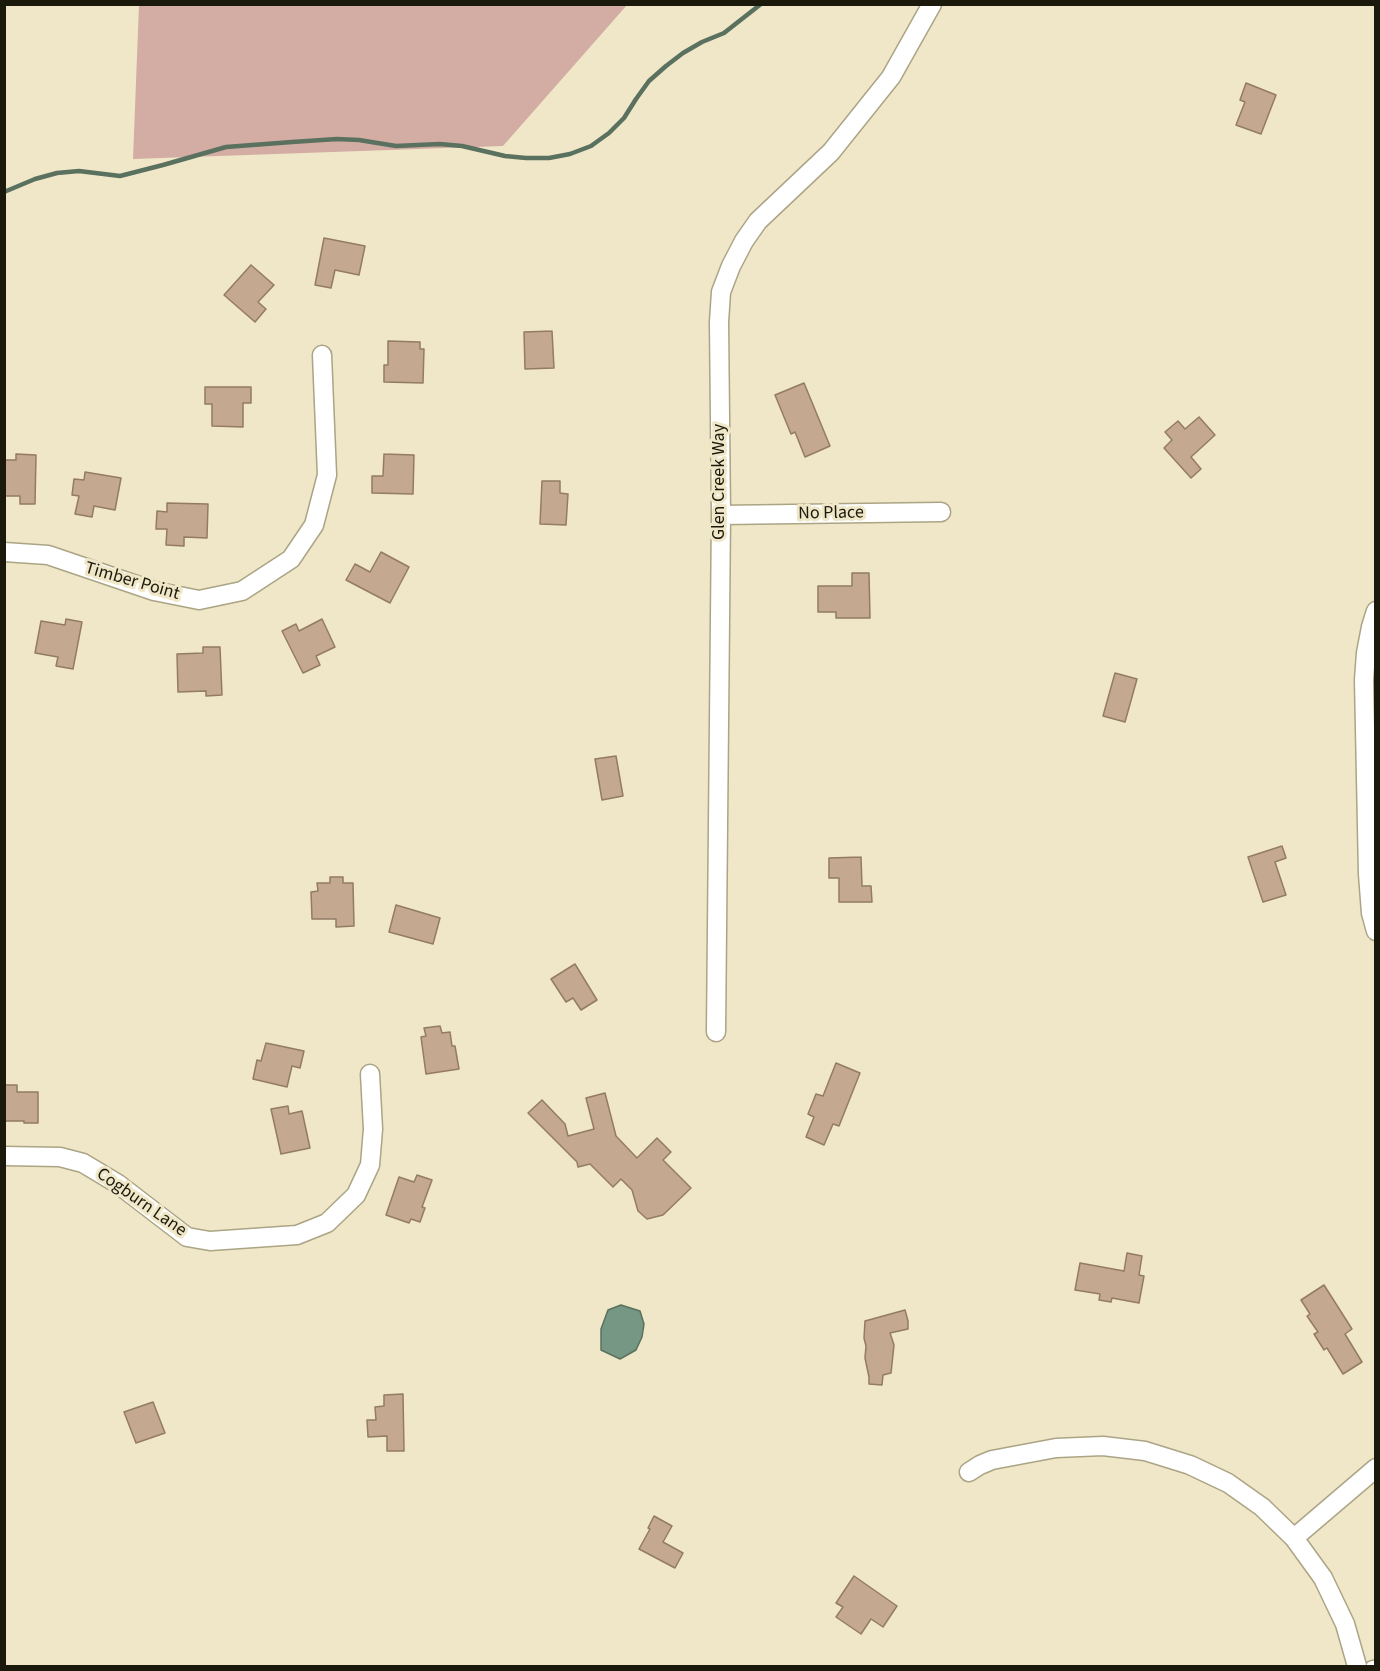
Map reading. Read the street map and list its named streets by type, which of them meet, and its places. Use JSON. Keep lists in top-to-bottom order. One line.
{"streets":{"street":["Glen Creek Way","No Place","Timber Point","Cogburn Lane"]},"crossings":[["Glen Creek Way","No Place"]]}
